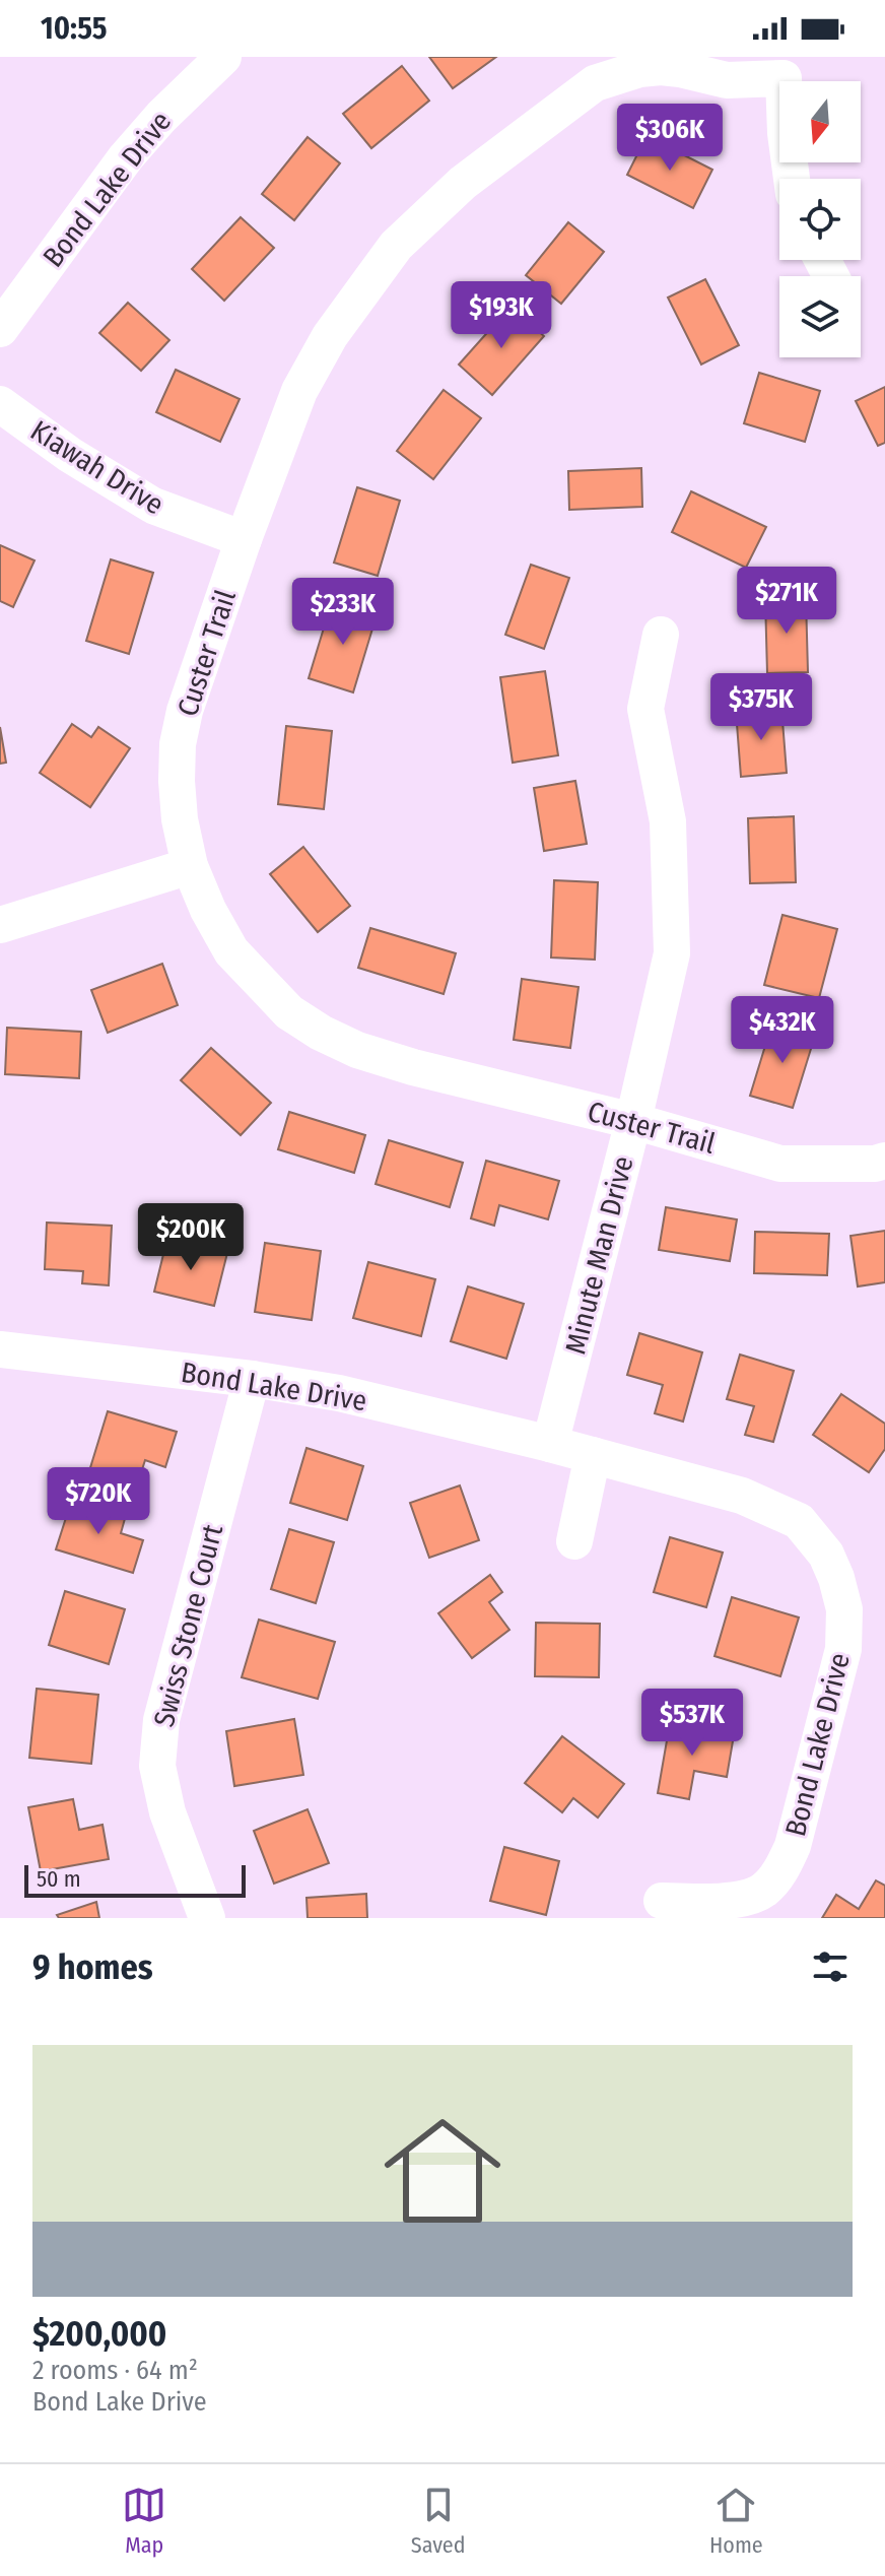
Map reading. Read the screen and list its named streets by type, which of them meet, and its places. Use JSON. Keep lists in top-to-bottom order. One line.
{"streets":{"street":["Bond Lake Drive","Kiawah Drive","Custer Trail","Minute Man Drive","Swiss Stone Court"]},"crossings":[["Bond Lake Drive","Minute Man Drive"],["Bond Lake Drive","Swiss Stone Court"],["Kiawah Drive","Custer Trail"],["Custer Trail","Minute Man Drive"]],"scale_bar":"50 m","north":"bottom","page":{"status":"10:55","price":["$306K","$193K","$271K","$233K","$375K","$432K","$200K","$720K","$537K"],"scale":"50 m","heading":"9 homes","list":[{"name":"$200,000","note":"2 rooms · 64 m² · Bond Lake Drive"}],"tabs":["Map","Saved","Home"]}}
